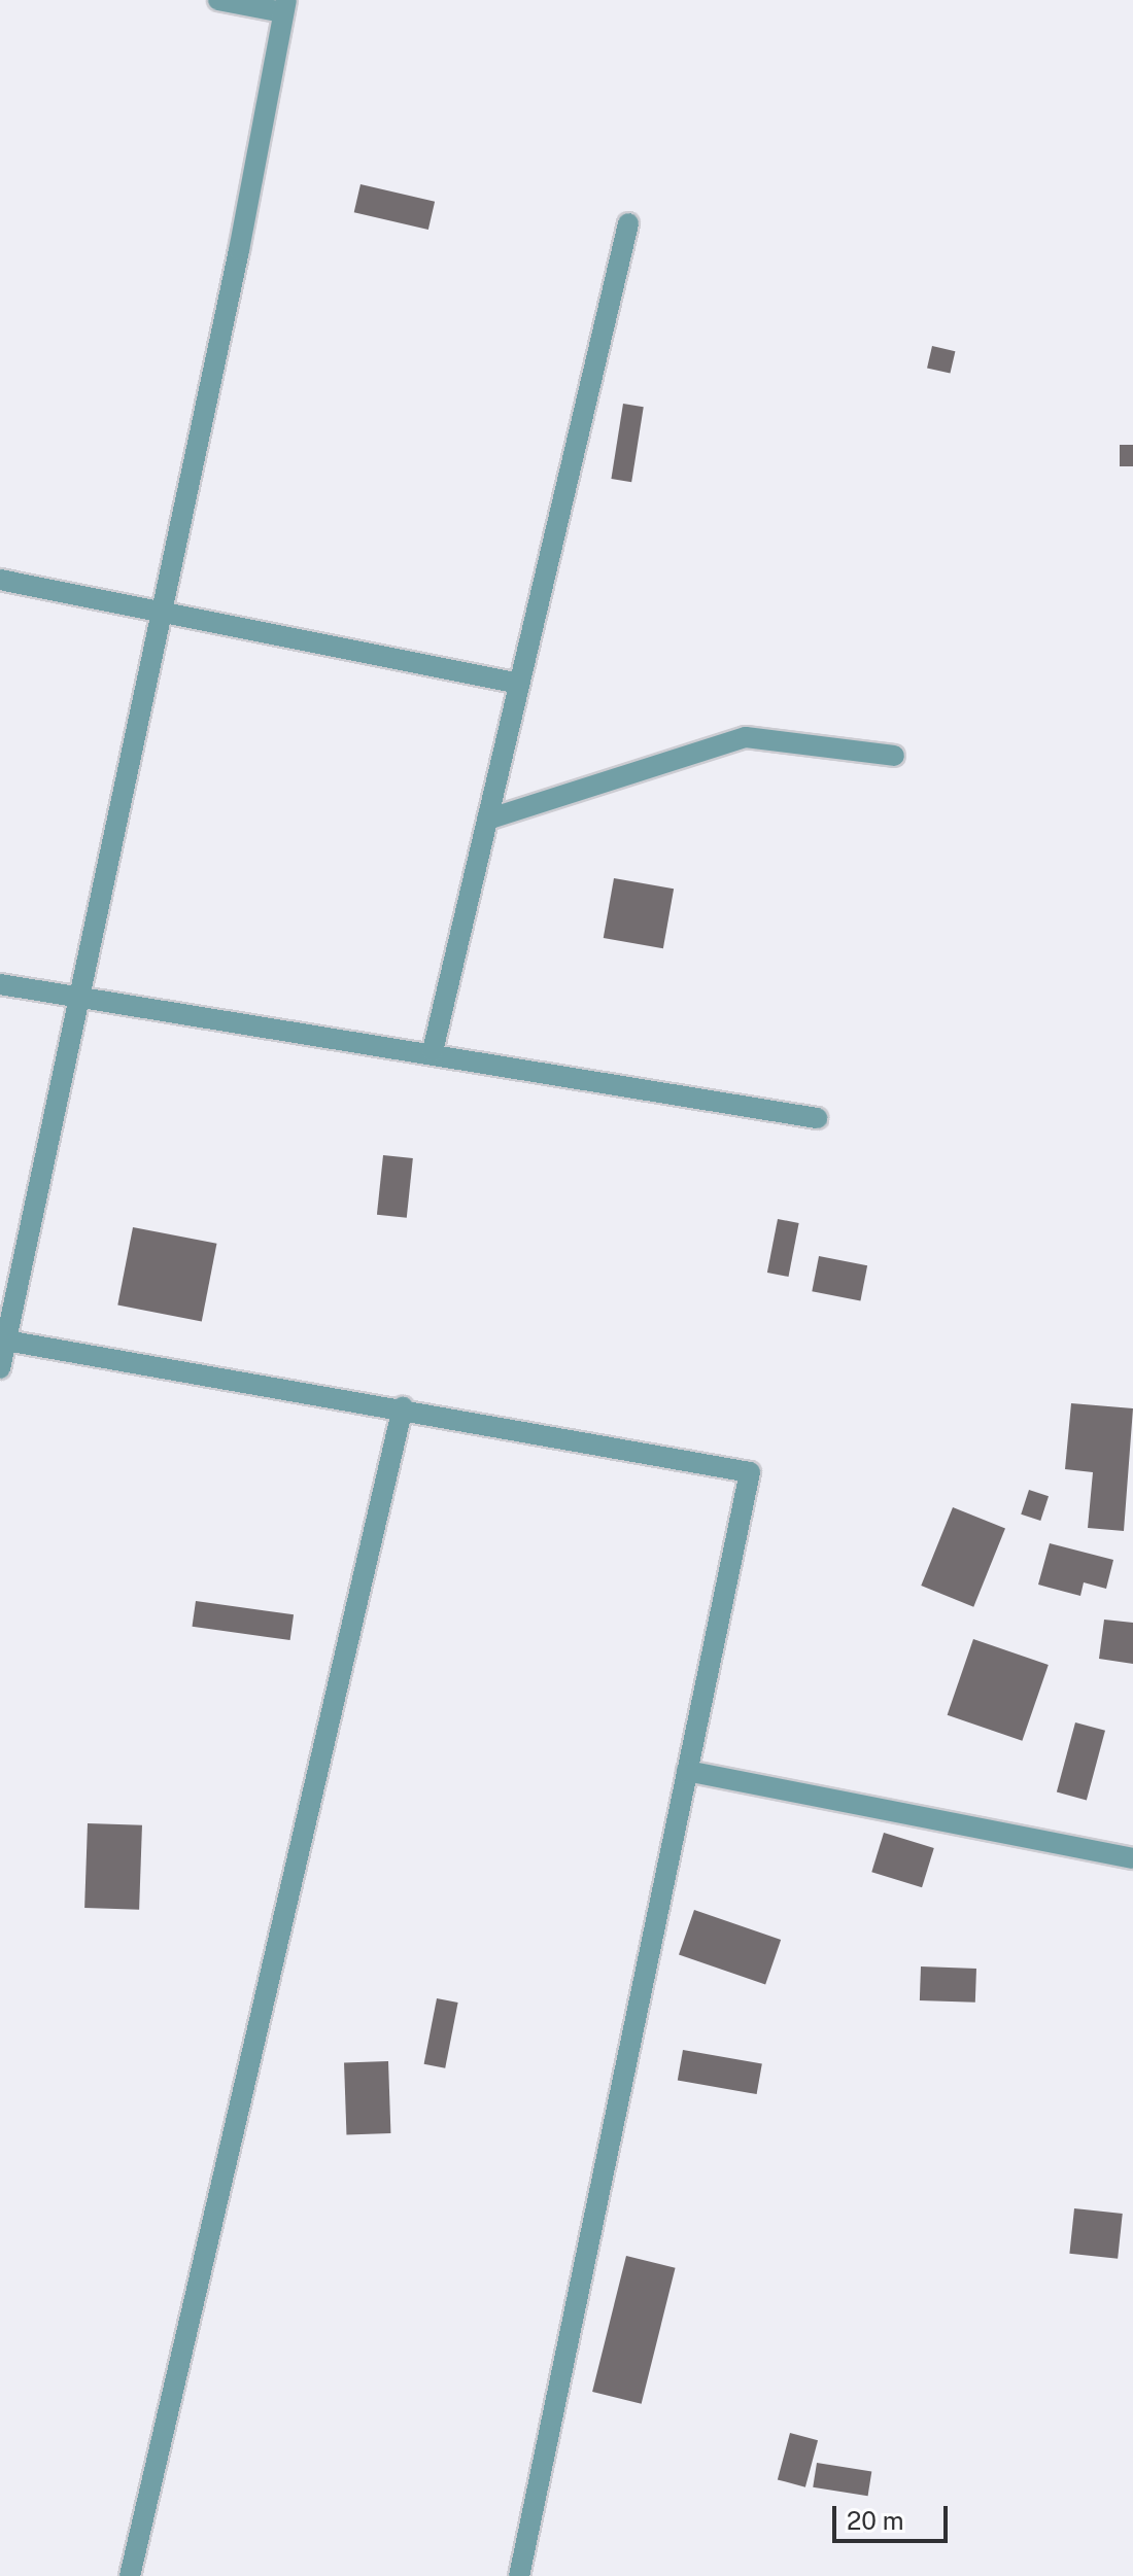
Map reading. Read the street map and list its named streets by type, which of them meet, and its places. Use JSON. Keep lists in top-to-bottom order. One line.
{"scale_bar":"20 m"}
